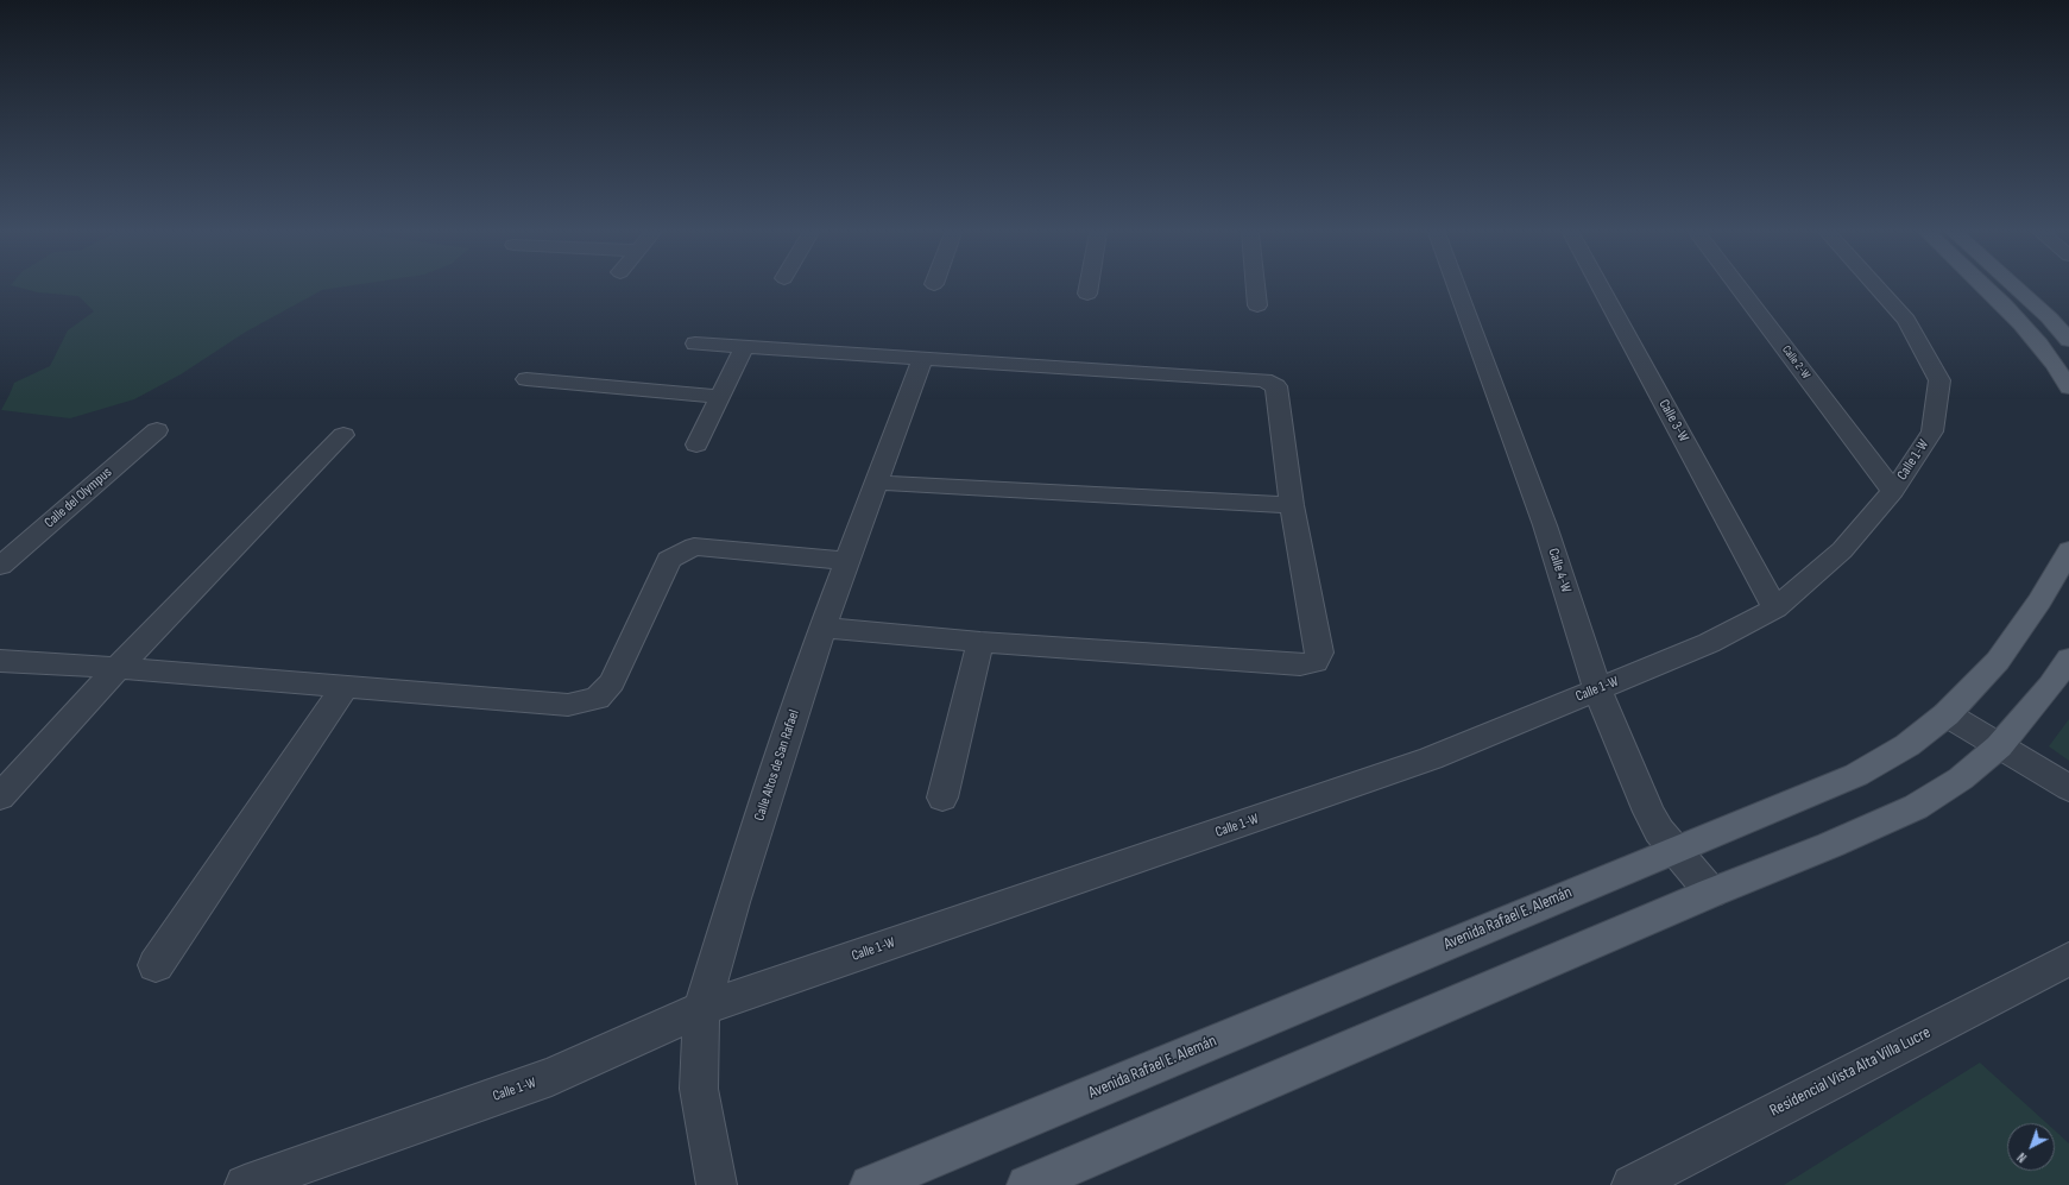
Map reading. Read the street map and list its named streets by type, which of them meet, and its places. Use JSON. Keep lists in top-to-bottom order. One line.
{"streets":{"main road":["Avenida Rafael E. Alemán"],"street":["Calle 2-W","Calle 3-W","Calle 1-W","Calle del Olympus","Calle 4-W","Calle Altos de San Rafael","Residencial Vista Alta Villa Lucre"]},"crossings":[["Calle 2-W","Calle 1-W"],["Calle 3-W","Calle 1-W"],["Calle 1-W","Calle 4-W"],["Calle 1-W","Calle Altos de San Rafael"],["Calle 4-W","Avenida Rafael E. Alemán"]],"north":"bottom left"}
